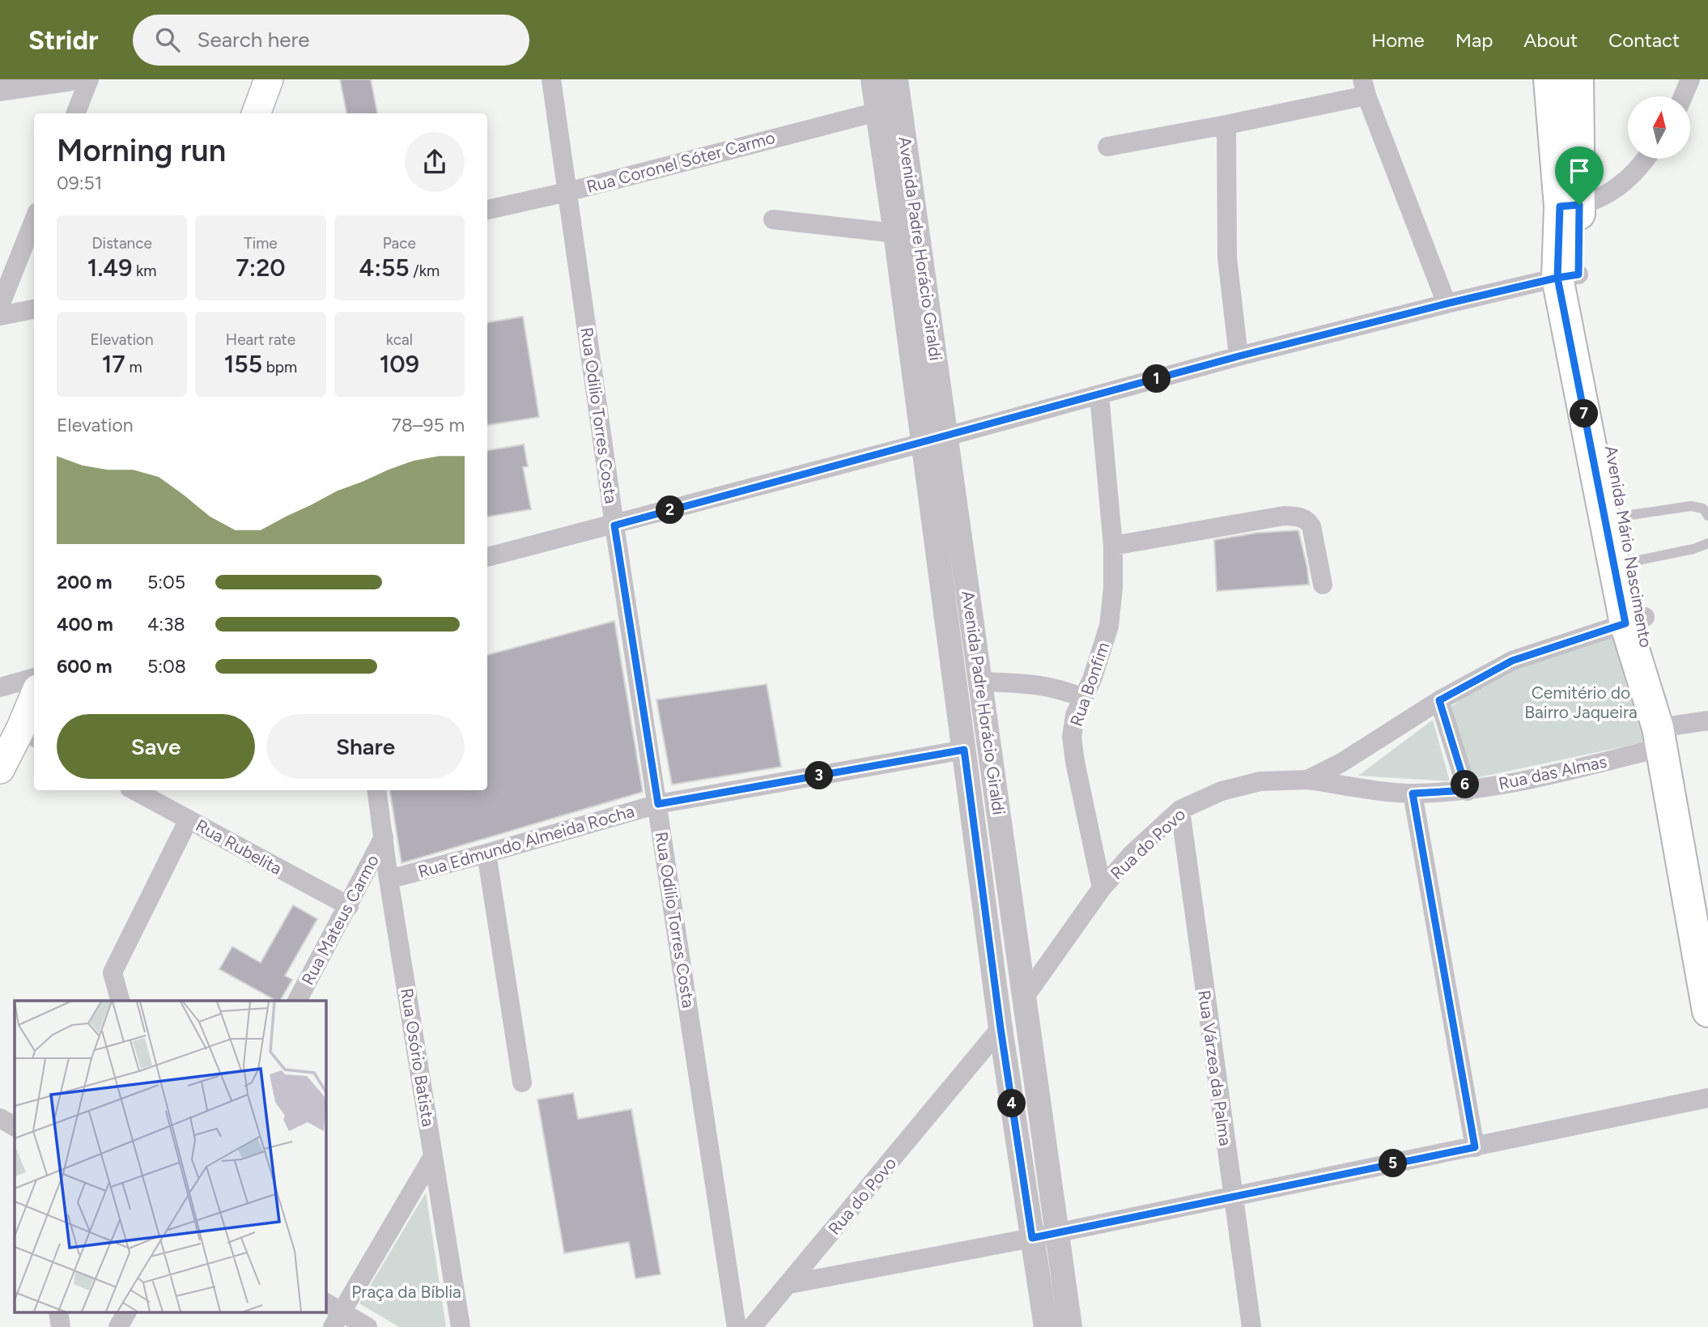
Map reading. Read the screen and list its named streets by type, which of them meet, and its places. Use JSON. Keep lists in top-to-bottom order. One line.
{"streets":{"main road":["Avenida Mário Nascimento"],"street":["Rua Coronel Sóter Carmo","Avenida Padre Horácio Giraldi","Rua Odilio Torres Costa","Rua Bonfim","Rua das Almas","Rua Edmundo Almeida Rocha","Rua do Povo","Rua Rubelita","Rua Mateus Carmo","Rua Osório Batista","Rua Várzea da Palma"]},"crossings":[["Rua Coronel Sóter Carmo","Avenida Padre Horácio Giraldi"],["Rua Coronel Sóter Carmo","Rua Odilio Torres Costa"],["Avenida Padre Horácio Giraldi","Rua Edmundo Almeida Rocha"],["Avenida Padre Horácio Giraldi","Rua do Povo"],["Rua Odilio Torres Costa","Rua Edmundo Almeida Rocha"],["Rua Odilio Torres Costa","Rua do Povo"],["Avenida Mário Nascimento","Rua das Almas"],["Avenida Mário Nascimento","Rua do Povo"],["Rua Bonfim","Rua do Povo"],["Rua das Almas","Rua do Povo"],["Rua Edmundo Almeida Rocha","Rua Osório Batista"],["Rua do Povo","Rua Várzea da Palma"],["Rua Rubelita","Rua Mateus Carmo"],["Rua Mateus Carmo","Rua Osório Batista"]],"parks":["Cemitério do Bairro Jaqueira","Praça da Bíblia"],"north":"top","page":{"header":"Stridr","search":"Search here","nav":["Home","Map","About","Contact"],"heading":["Morning run","09:51"],"stats":[["Distance","1.49 km"],["Time","7:20"],["Pace","4:55 /km"],["Elevation","17 m"],["Heart rate","155 bpm"],["kcal","109"]],"pins":["1","7","2","3","6","4","5"],"chart":["Elevation","78–95 m"],"list":[{"name":"200 m","note":"5:05"},{"name":"400 m","note":"4:38"},{"name":"600 m","note":"5:08"}],"buttons":["Save","Share"]}}
